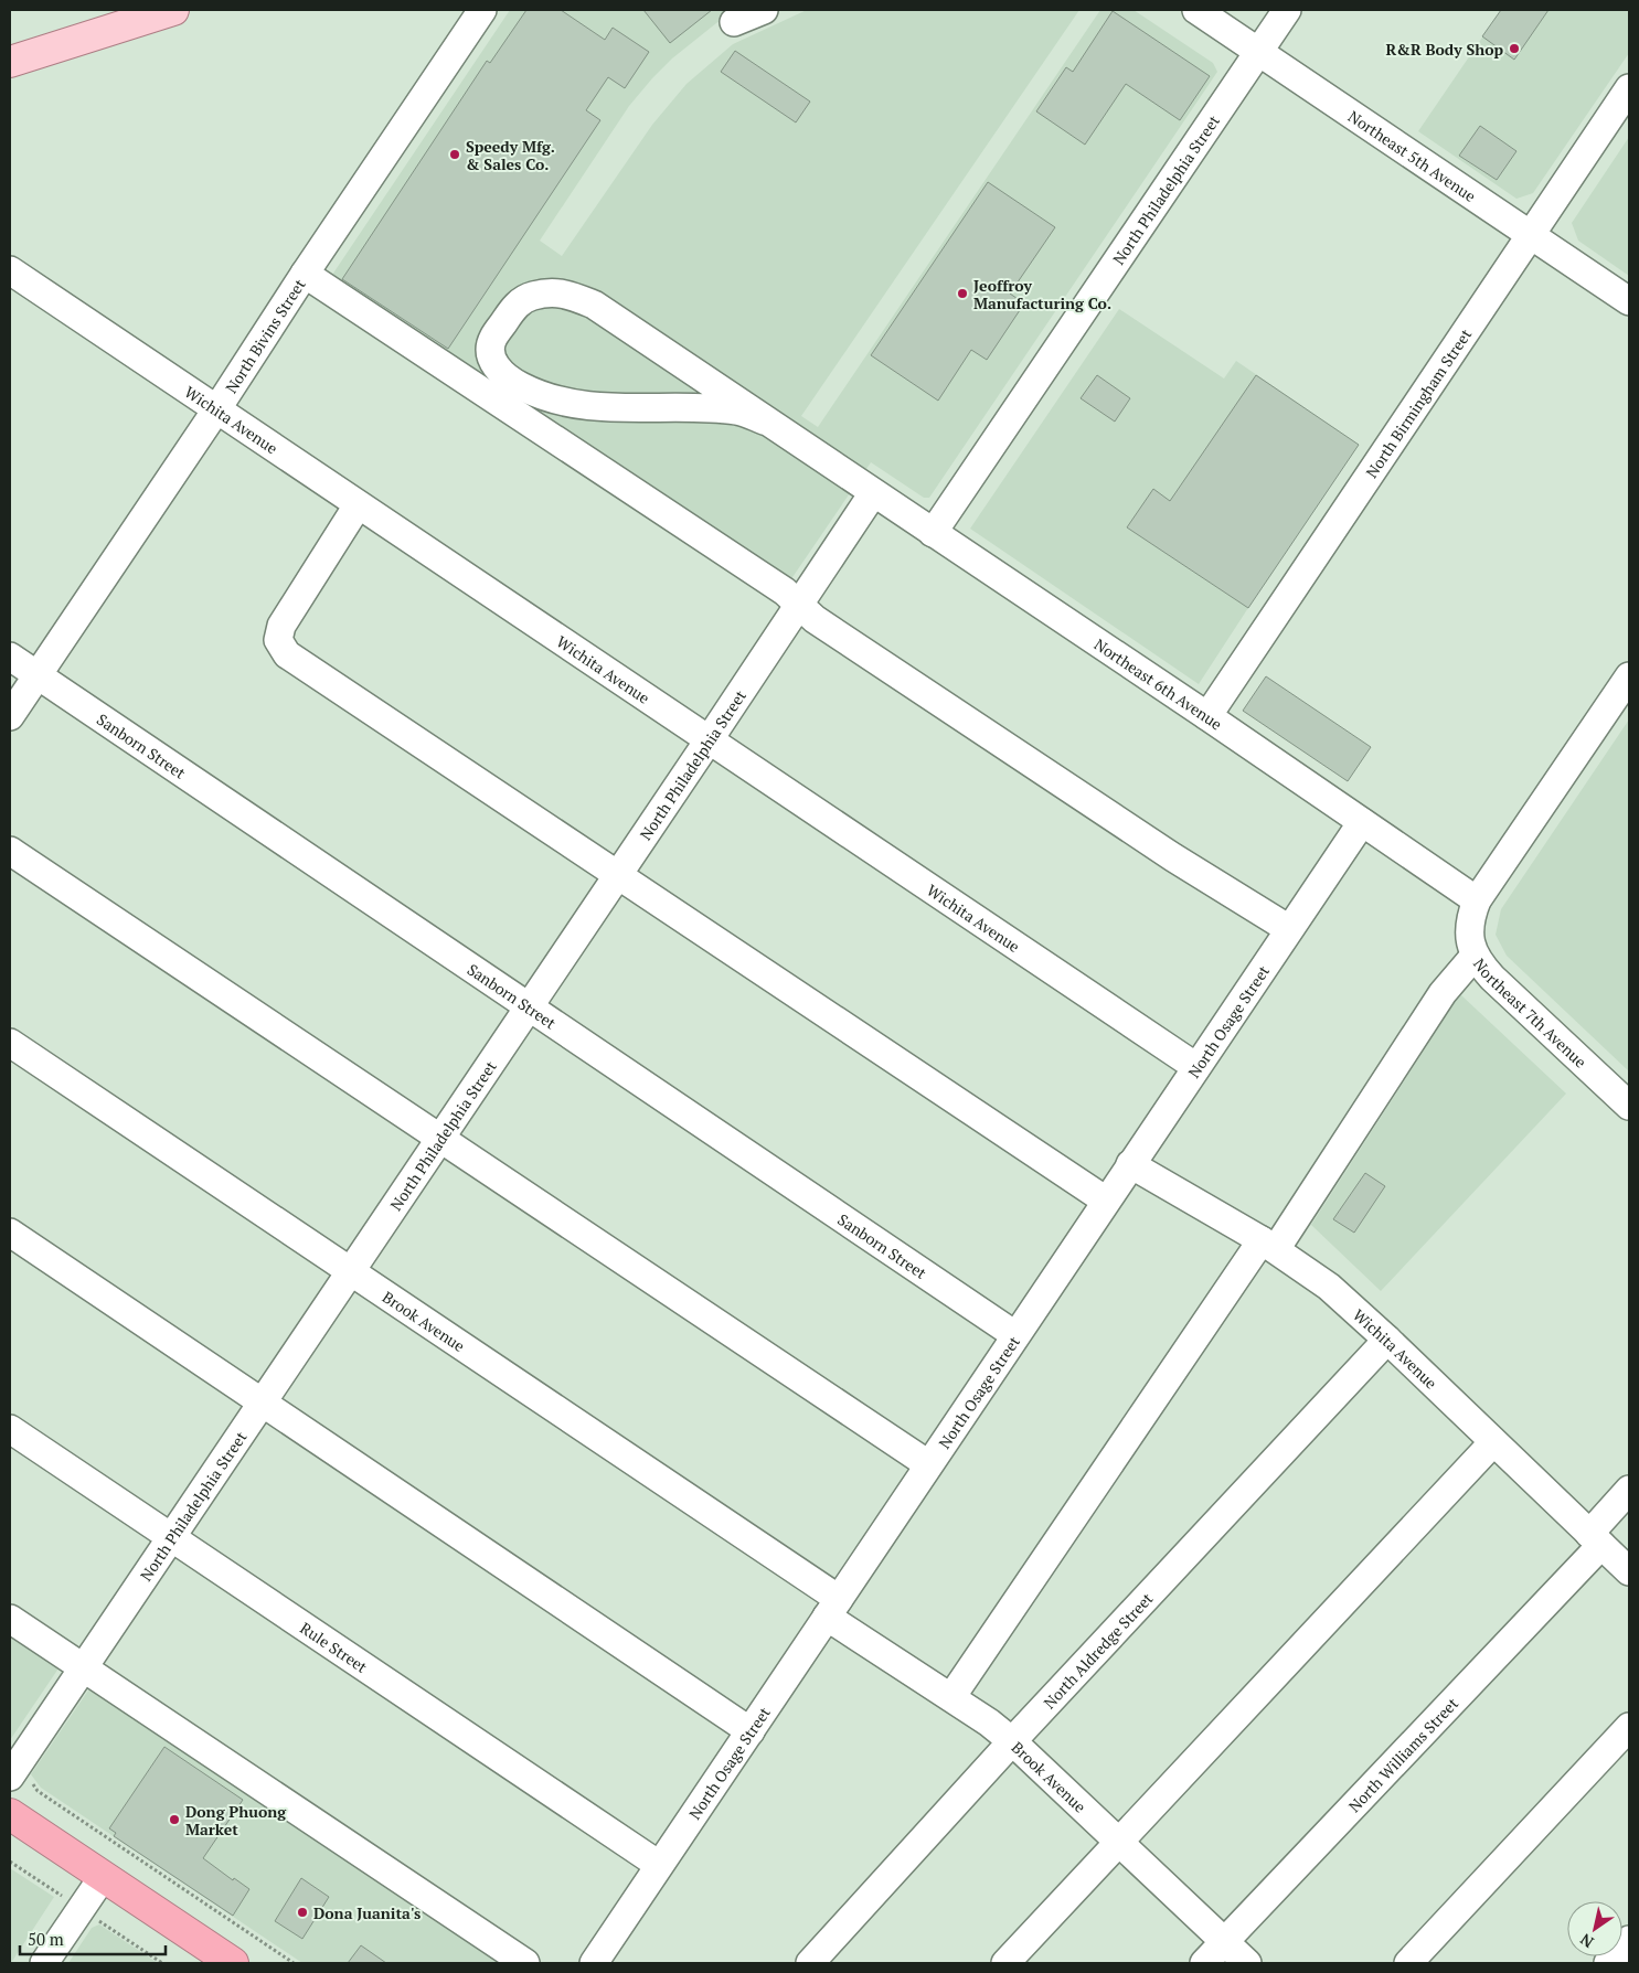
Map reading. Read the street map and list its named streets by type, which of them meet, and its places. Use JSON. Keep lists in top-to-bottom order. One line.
{"streets":{"street":["Northeast 5th Avenue","North Philadelphia Street","North Bivins Street","North Birmingham Street","Wichita Avenue","Northeast 6th Avenue","Sanborn Street","Northeast 7th Avenue","North Osage Street","Brook Avenue","Rule Street","North Aldredge Street","North Williams Street"]},"crossings":[["Northeast 5th Avenue","North Philadelphia Street"],["Northeast 5th Avenue","North Birmingham Street"],["North Philadelphia Street","Wichita Avenue"],["North Philadelphia Street","Northeast 6th Avenue"],["North Philadelphia Street","Sanborn Street"],["North Philadelphia Street","Brook Avenue"],["North Philadelphia Street","Rule Street"],["North Bivins Street","Wichita Avenue"],["North Bivins Street","Sanborn Street"],["North Birmingham Street","Northeast 6th Avenue"],["Wichita Avenue","North Osage Street"],["Wichita Avenue","North Aldredge Street"],["Wichita Avenue","North Williams Street"],["Northeast 6th Avenue","Northeast 7th Avenue"],["Northeast 6th Avenue","North Osage Street"],["Sanborn Street","North Osage Street"],["North Osage Street","Brook Avenue"],["North Osage Street","Rule Street"],["Brook Avenue","North Aldredge Street"],["Brook Avenue","North Williams Street"]],"places":["R&R Body Shop","Speedy Mfg. & Sales Co.","Jeoffroy Manufacturing Co.","Dong Phuong Market","Dona Juanita's"],"scale_bar":"50 m","north":"bottom left"}
